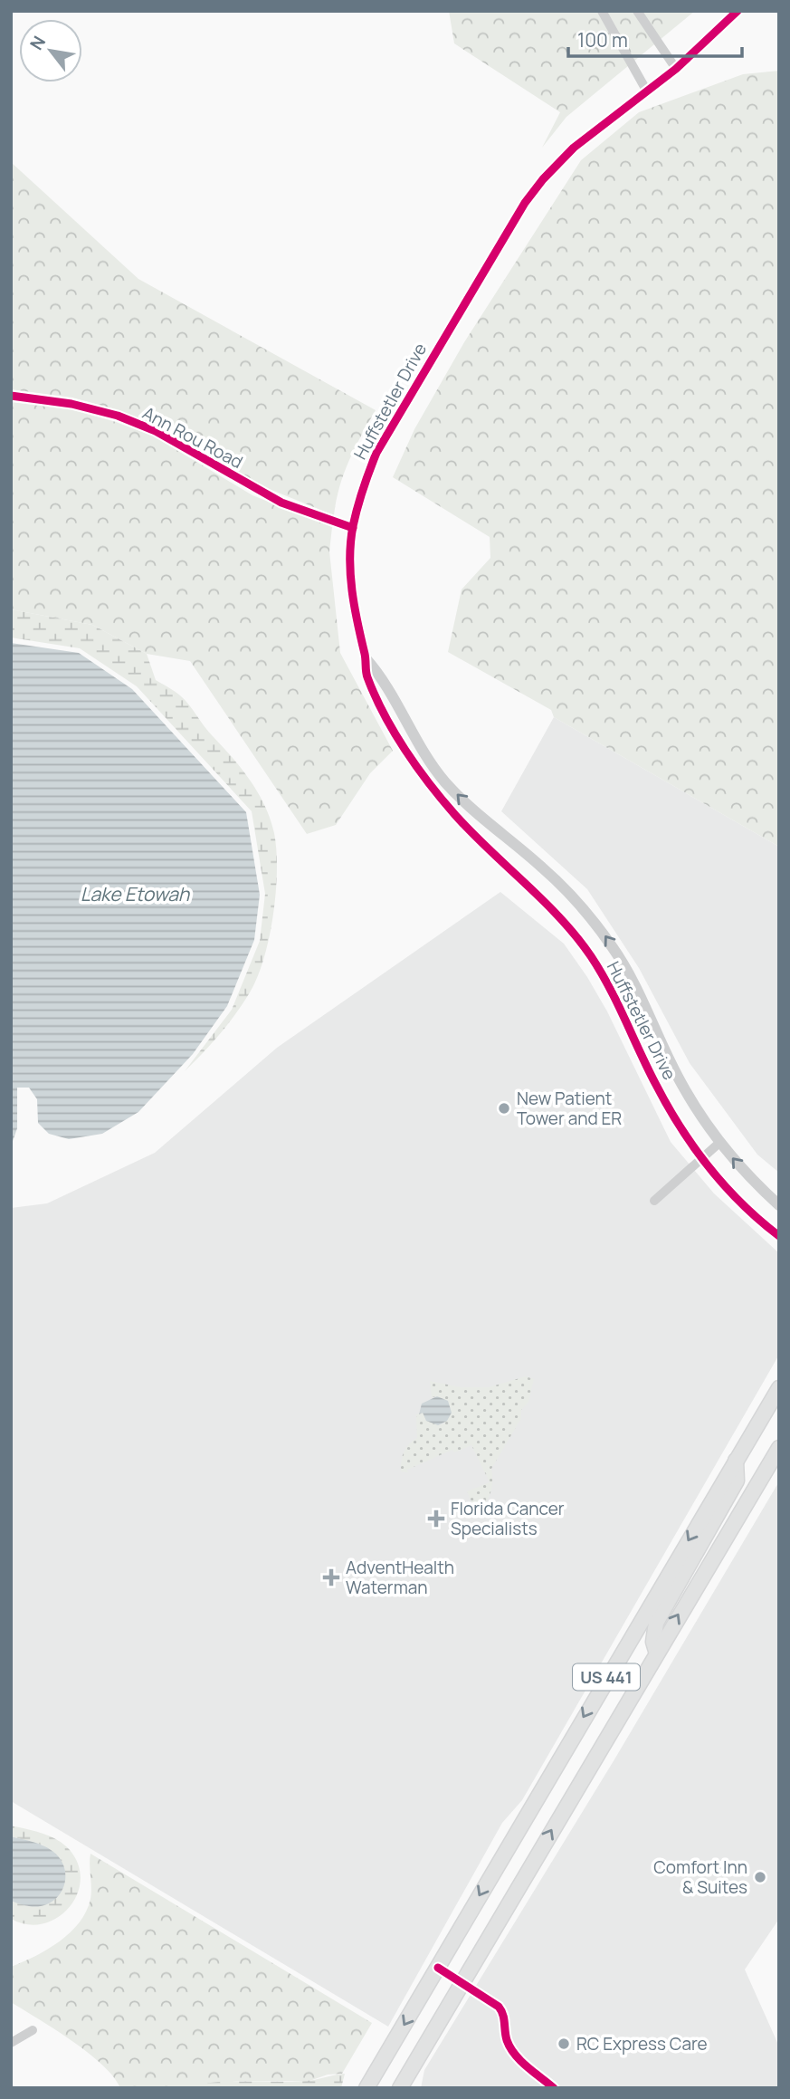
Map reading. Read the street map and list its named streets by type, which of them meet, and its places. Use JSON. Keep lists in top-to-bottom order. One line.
{"streets":{"main road":["US 441"],"street":["Huffstetler Drive","Ann Rou Road"]},"crossings":[["Huffstetler Drive","Ann Rou Road"]],"water":["Lake Etowah"],"places":{"other":["New Patient Tower and ER","Comfort Inn & Suites","RC Express Care"],"health":["Florida Cancer Specialists","AdventHealth Waterman"]},"scale_bar":"100 m","north":"top left"}
